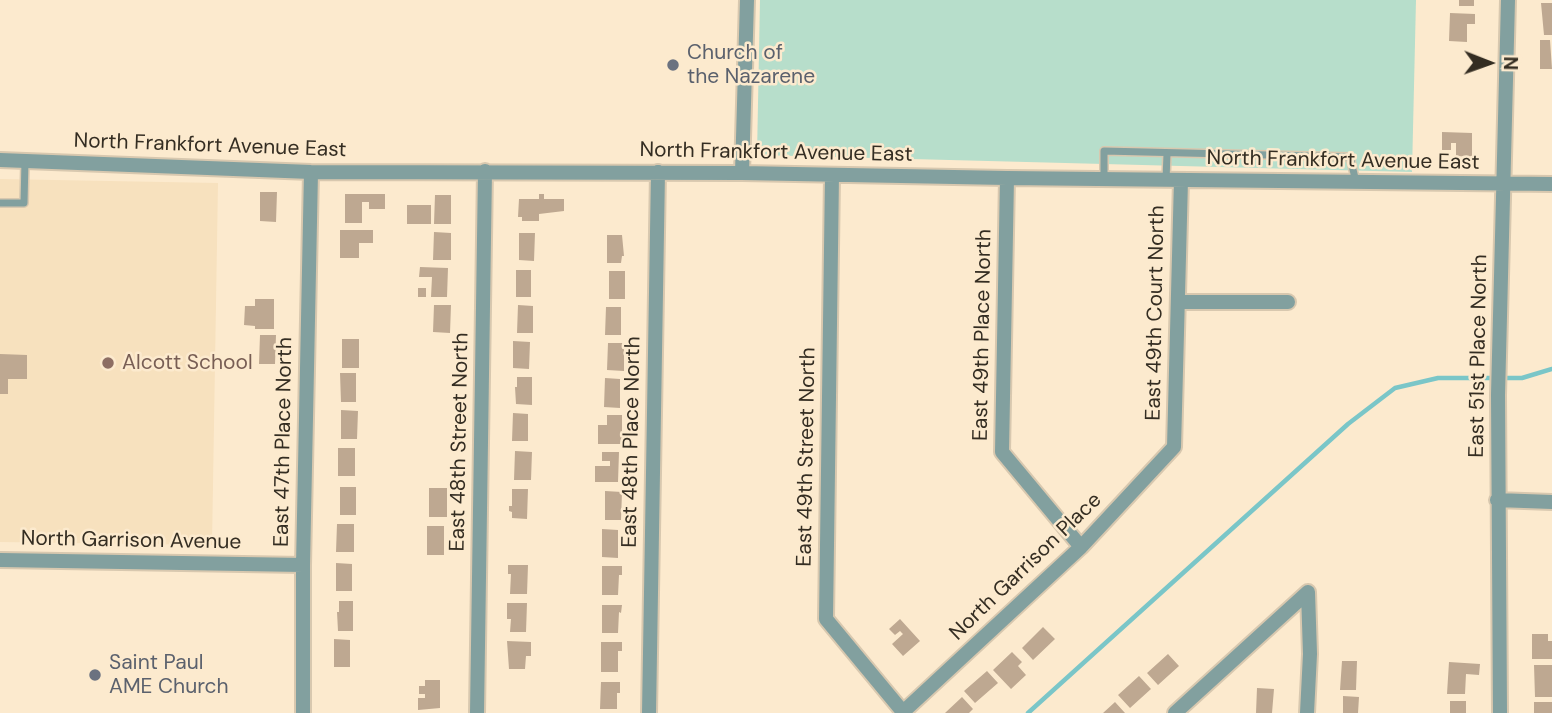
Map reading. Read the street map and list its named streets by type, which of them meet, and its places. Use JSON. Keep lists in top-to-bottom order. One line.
{"streets":{"street":["North Frankfort Avenue East","East 49th Court North","East 49th Place North","East 51st Place North","East 47th Place North","East 48th Street North","East 48th Place North","East 49th Street North","North Garrison Avenue","North Garrison Place"]},"crossings":[["North Frankfort Avenue East","East 49th Court North"],["North Frankfort Avenue East","East 49th Place North"],["North Frankfort Avenue East","East 51st Place North"],["North Frankfort Avenue East","East 47th Place North"],["North Frankfort Avenue East","East 48th Street North"],["North Frankfort Avenue East","East 48th Place North"],["North Frankfort Avenue East","East 49th Street North"],["East 49th Court North","North Garrison Place"],["East 49th Place North","North Garrison Place"],["East 47th Place North","North Garrison Avenue"],["East 49th Street North","North Garrison Place"]],"places":["Church of the Nazarene","Alcott School","Saint Paul AME Church"],"north":"right"}
